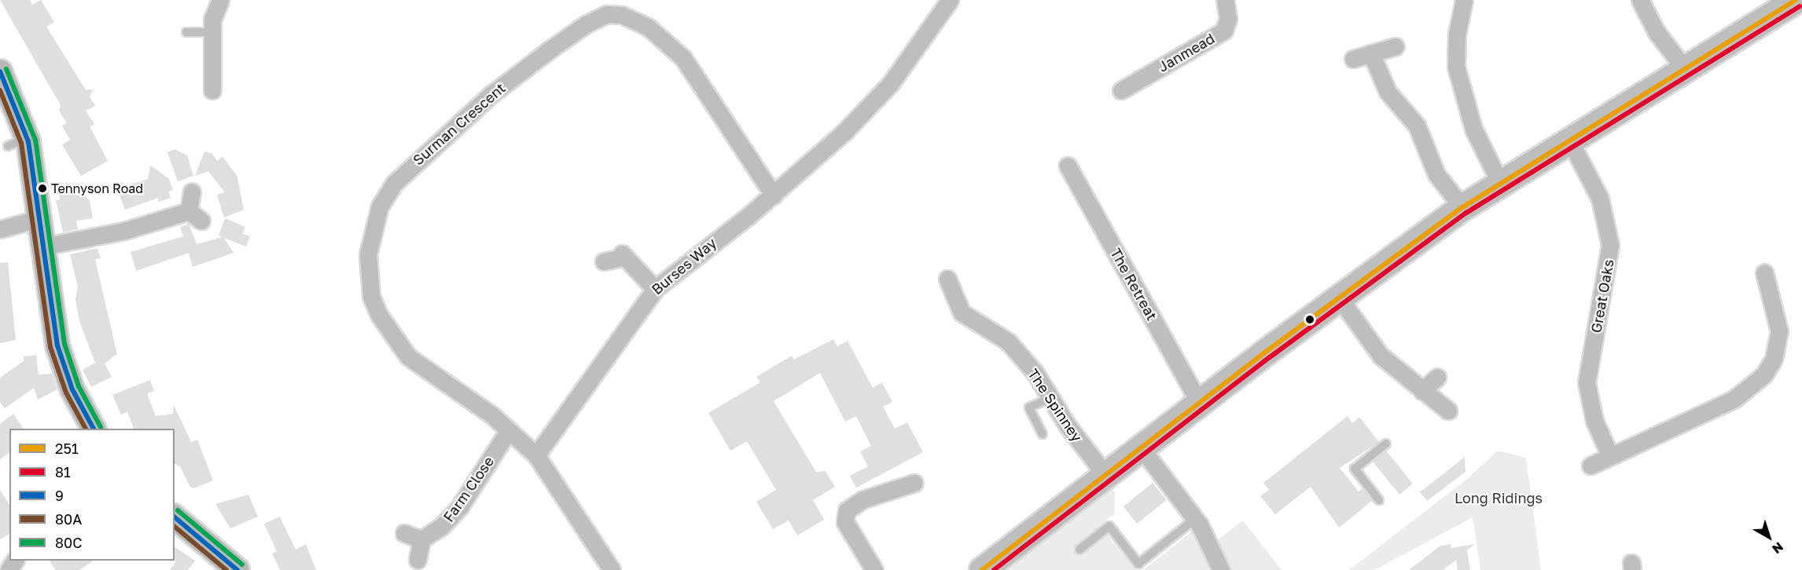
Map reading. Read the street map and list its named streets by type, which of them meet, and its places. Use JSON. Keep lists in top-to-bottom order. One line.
{"streets":{"street":["Janmead","Surman Crescent","Burses Way","The Retreat","Great Oaks","The Spinney","Farm Close"]},"crossings":[["Surman Crescent","Burses Way"],["Surman Crescent","Farm Close"]],"parks":["Long Ridings"],"places":["Tennyson Road"],"lines":["transit line 251","transit line 81","transit line 80C","transit line 9","transit line 80A"],"legend":["251","81","9","80A","80C"],"north":"bottom right"}
